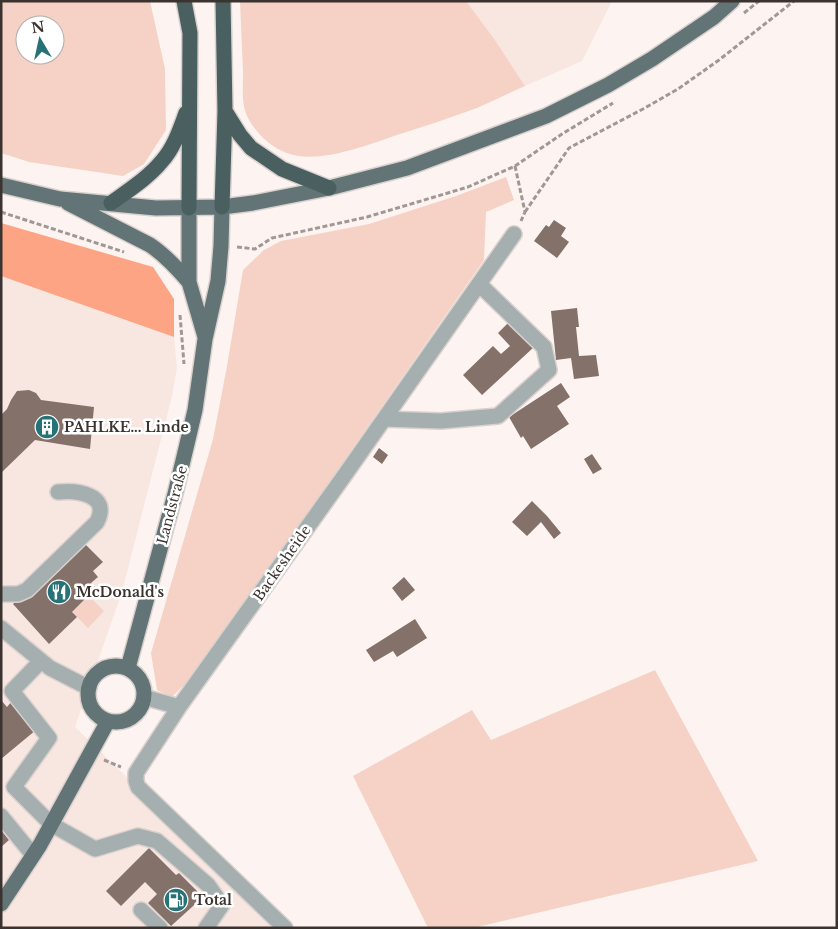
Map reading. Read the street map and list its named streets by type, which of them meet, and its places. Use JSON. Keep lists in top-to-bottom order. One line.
{"streets":{"main road":["Landstraße"],"street":["Backesheide"]},"places":{"building":["PAHLKE... Linde"],"restaurant":["McDonald's"],"fuel station":["Total"]},"north":"top"}
